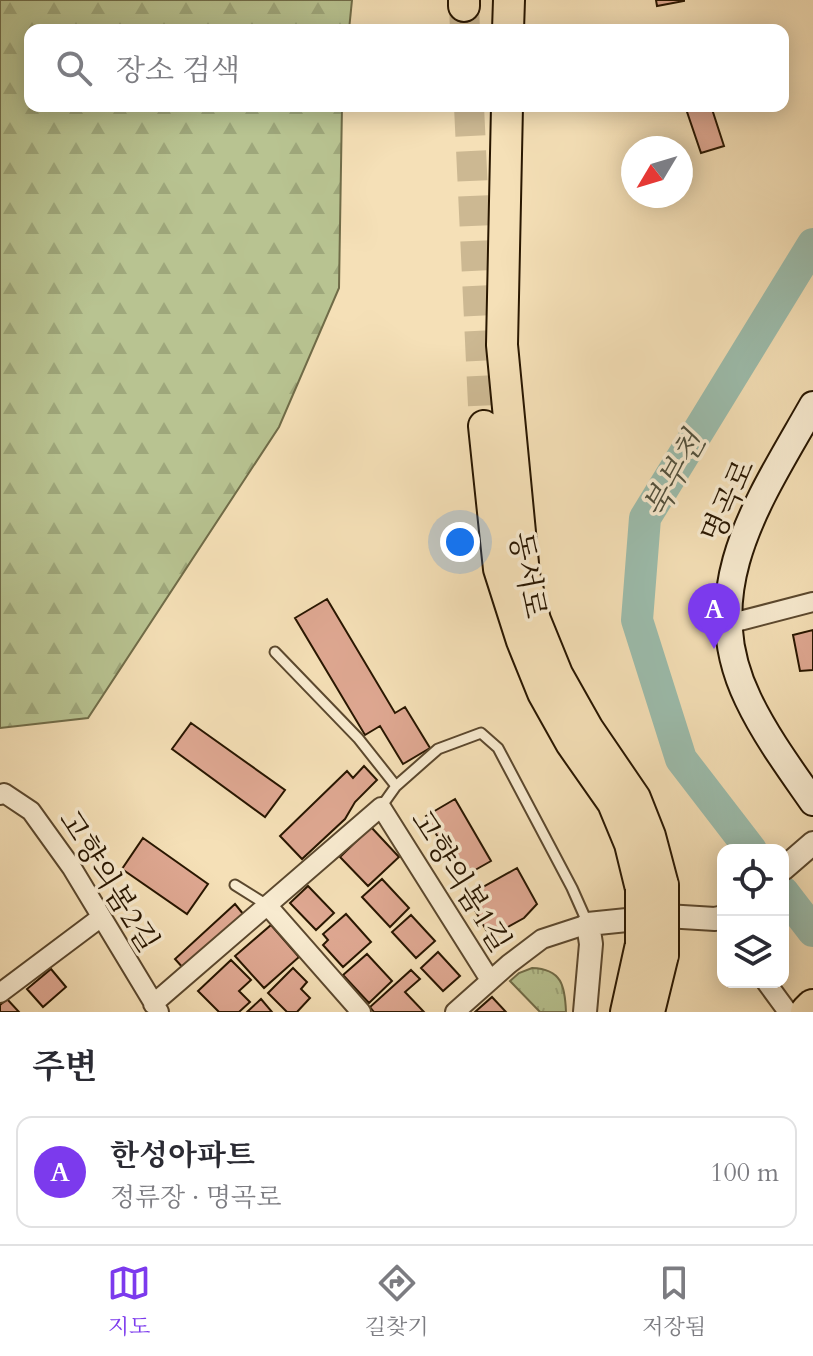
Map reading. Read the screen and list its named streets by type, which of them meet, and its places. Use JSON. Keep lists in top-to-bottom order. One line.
{"streets":{"highway":["동서로"],"main road":["명곡로"],"street":["고향의봄2길","고향의봄1길"]},"crossings":[["고향의봄2길","고향의봄1길"]],"water":["북부천"],"north":"bottom left","page":{"search":"장소 검색","pins":"A","heading":"주변","list":[{"mark":"A","name":"한성아파트","note":"정류장 · 명곡로","value":"100 m"}],"nav":["지도","길찾기","저장됨"]}}
